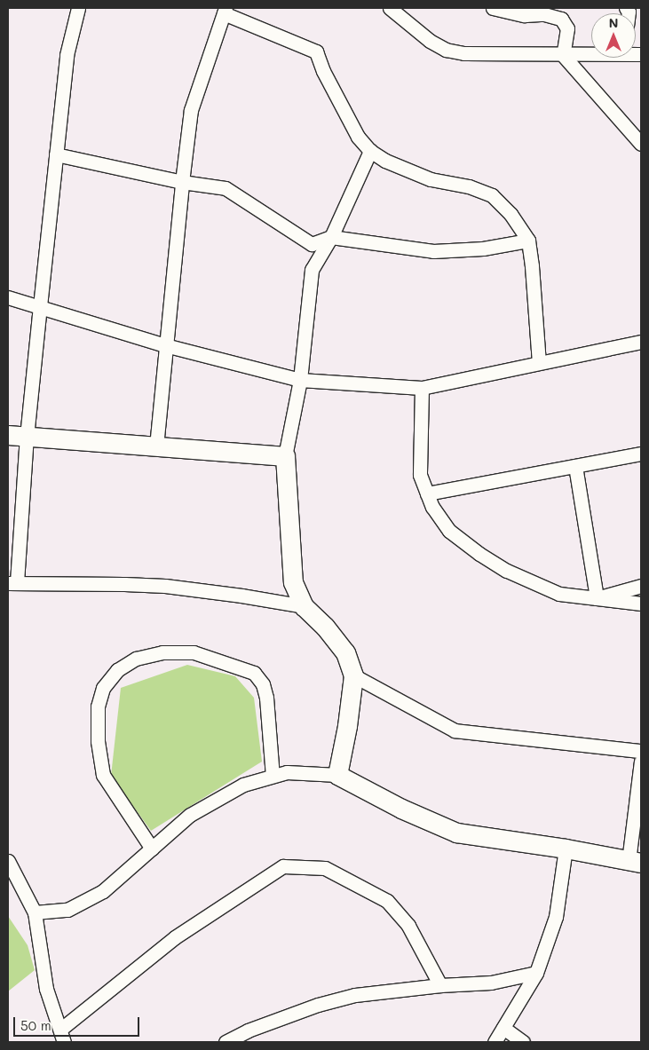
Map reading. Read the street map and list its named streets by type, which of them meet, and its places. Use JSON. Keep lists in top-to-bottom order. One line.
{"scale_bar":"50 m","north":"top"}
